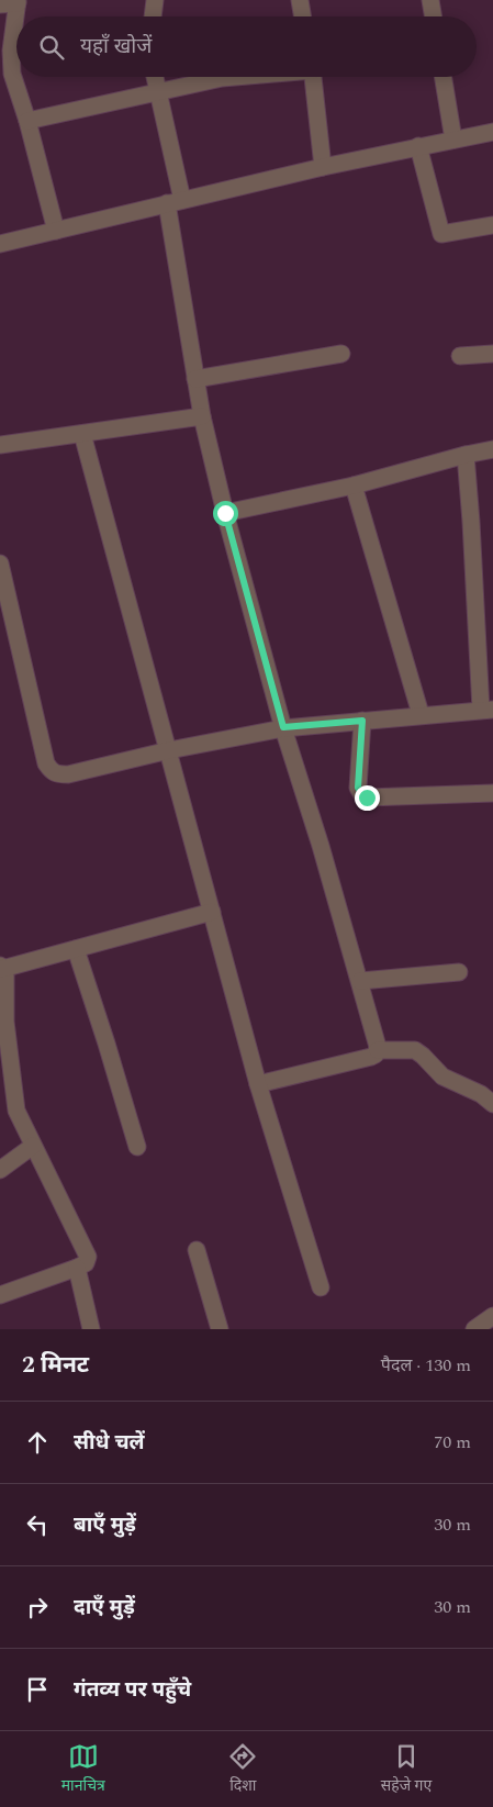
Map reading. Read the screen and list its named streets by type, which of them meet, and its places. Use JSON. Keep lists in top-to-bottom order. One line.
{"page":{"search":"यहाँ खोजें","heading":["2 मिनट","पैदल · 130 m"],"list":[["सीधे चलें","70 m"],["बाएँ मुड़ें","30 m"],["दाएँ मुड़ें","30 m"],"गंतव्य पर पहुँचे"],"nav":["मानचित्र","दिशा","सहेजे गए"]}}
